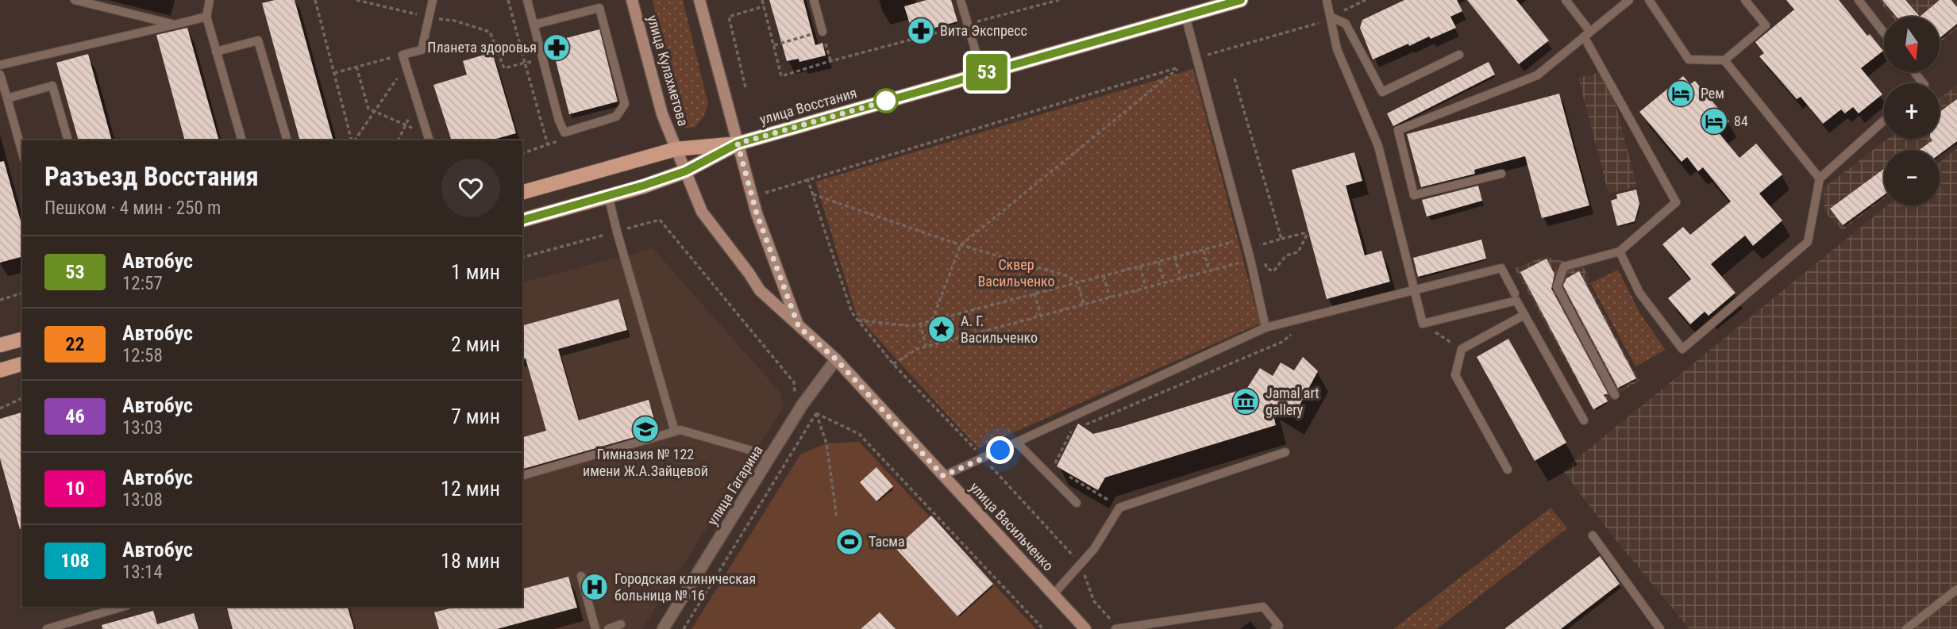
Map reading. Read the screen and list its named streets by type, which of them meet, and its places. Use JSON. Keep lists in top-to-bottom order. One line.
{"streets":{"main road":["улица Кулахметова","улица Восстания","улица Васильченко"],"street":["улица Гагарина"]},"crossings":[["улица Кулахметова","улица Восстания"],["улица Восстания","улица Васильченко"],["улица Гагарина","улица Васильченко"]],"parks":["Сквер Васильченко"],"places":{"pharmacy":["Вита Экспресс","Планета здоровья"],"hotel":["Рем","84"],"place":["А. Г. Васильченко"],"museum":["Jamal art gallery"],"school or university":["Гимназия № 122 имени Ж.А.Зайцевой"],"sports":["Тасма"],"hospital":["Городская клиническая больница № 16"]},"lines":["bus line 53"],"north":"bottom","page":{"on_map":"53","map_buttons":["+","−"],"heading":["Разъезд Восстания","Пешком · 4 мин · 250 m"],"list":[{"mark":"53","name":"Автобус","note":"12:57","value":"1 мин"},{"mark":"22","name":"Автобус","note":"12:58","value":"2 мин"},{"mark":"46","name":"Автобус","note":"13:03","value":"7 мин"},{"mark":"10","name":"Автобус","note":"13:08","value":"12 мин"},{"mark":"108","name":"Автобус","note":"13:14","value":"18 мин"}]}}
